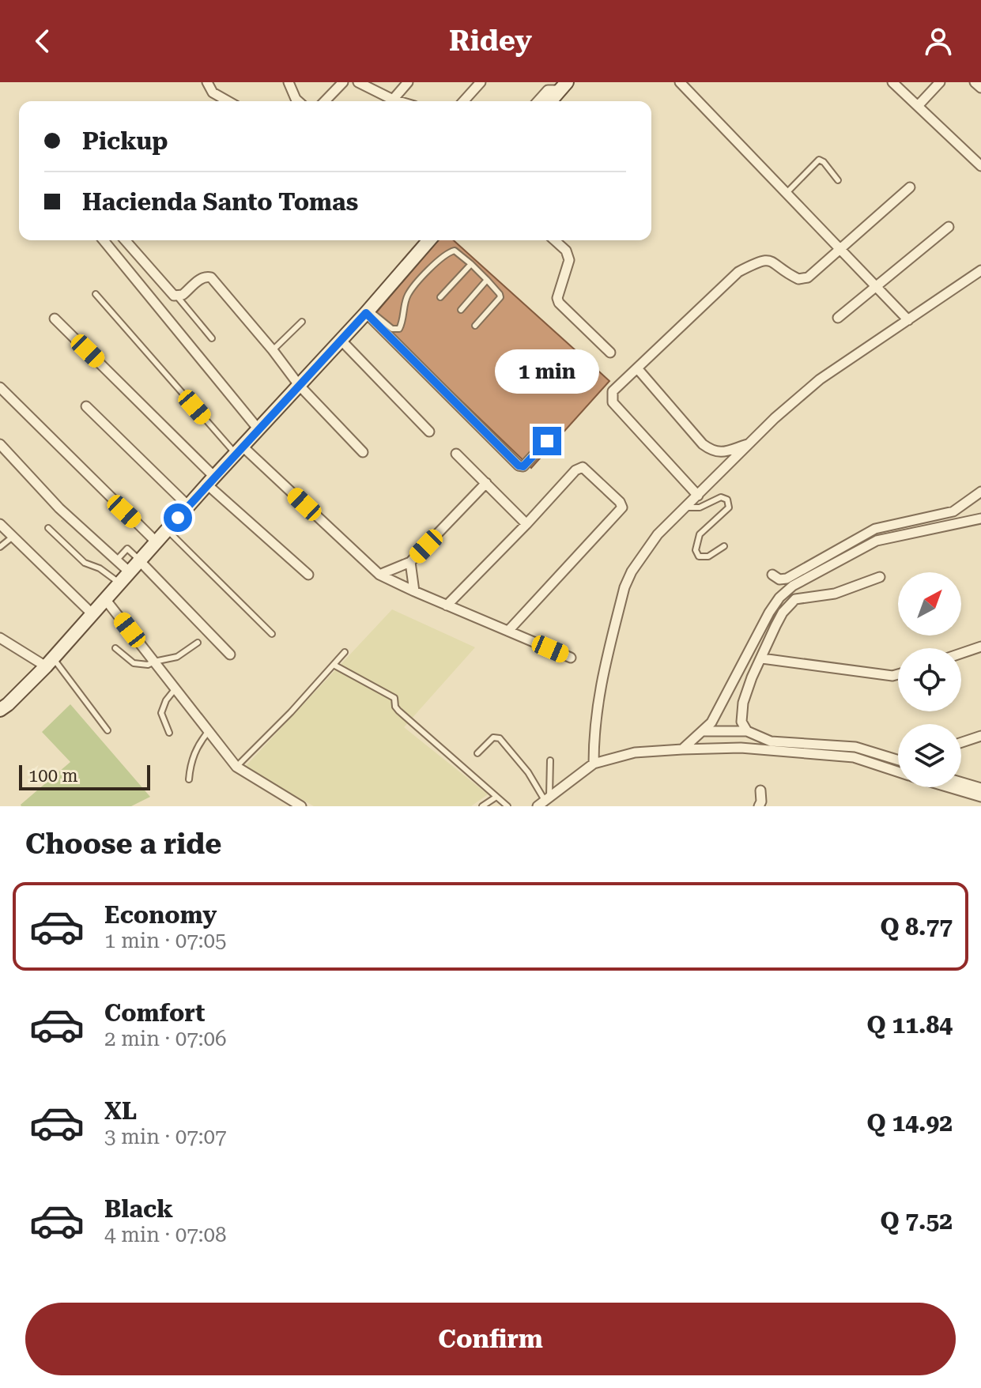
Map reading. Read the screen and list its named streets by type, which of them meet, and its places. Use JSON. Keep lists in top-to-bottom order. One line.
{"scale_bar":"100 m","north":"top right","page":{"header":"Ridey","banner":["Pickup","Hacienda Santo Tomas"],"bubble":"1 min","scale":"100 m","heading":"Choose a ride","list":[{"name":"Economy","note":"1 min · 07:05","value":"Q 8.77"},{"name":"Comfort","note":"2 min · 07:06","value":"Q 11.84"},{"name":"XL","note":"3 min · 07:07","value":"Q 14.92"},{"name":"Black","note":"4 min · 07:08","value":"Q 7.52"}],"buttons":"Confirm"}}
